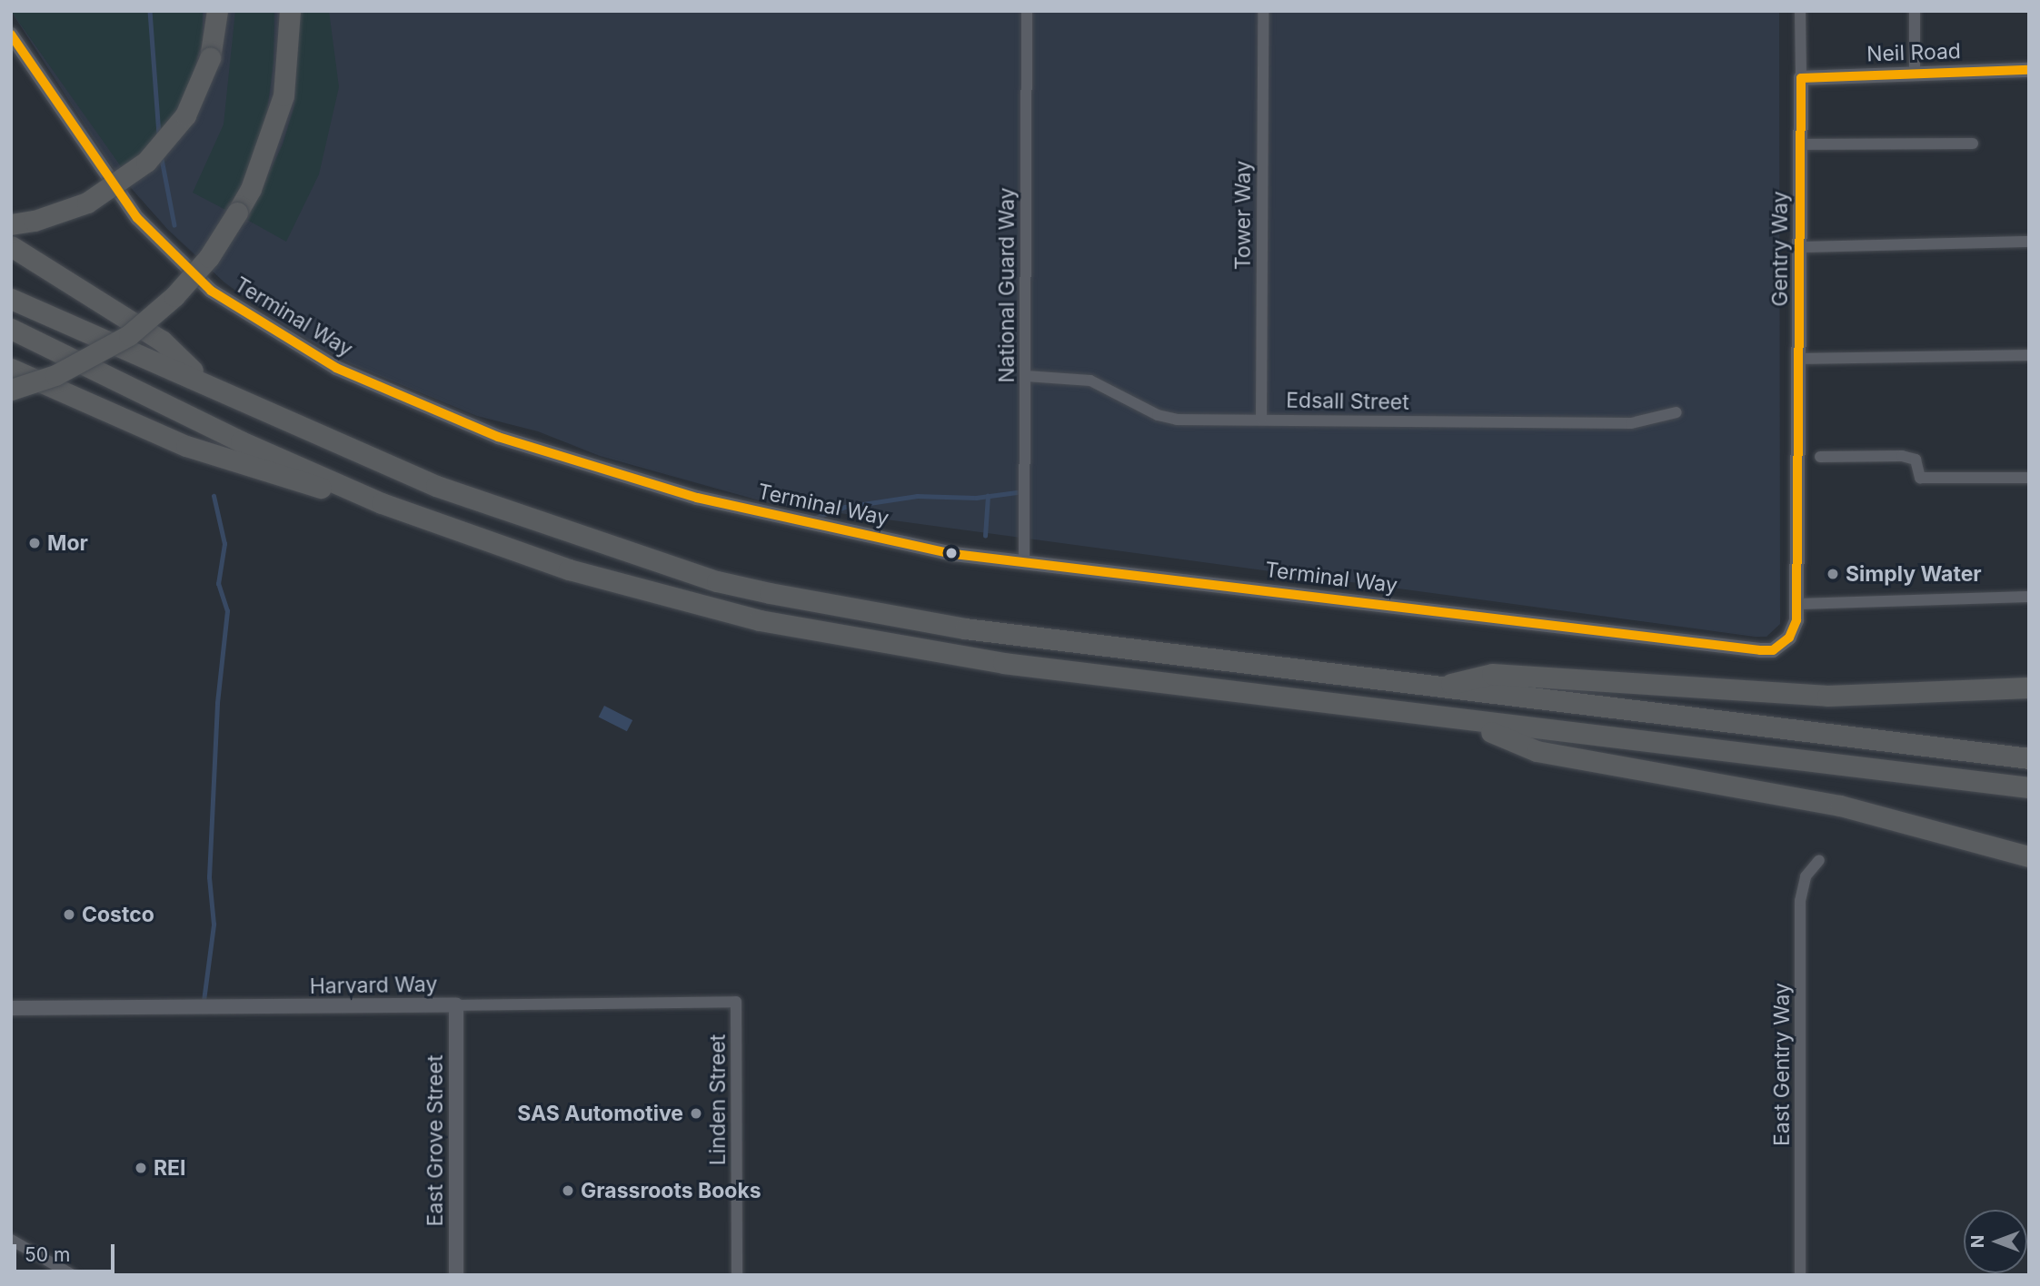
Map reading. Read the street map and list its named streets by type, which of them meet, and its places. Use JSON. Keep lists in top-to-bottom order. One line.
{"streets":{"street":["Neil Road","Tower Way","Gentry Way","National Guard Way","Terminal Way","Edsall Street","Harvard Way","East Gentry Way","Linden Street","East Grove Street"]},"crossings":[["Neil Road","Gentry Way"],["Tower Way","Edsall Street"],["Gentry Way","Terminal Way"],["National Guard Way","Terminal Way"],["National Guard Way","Edsall Street"],["Harvard Way","Linden Street"],["Harvard Way","East Grove Street"]],"places":["Mor","Simply Water","Costco","SAS Automotive","REI","Grassroots Books"],"scale_bar":"50 m","north":"left"}
